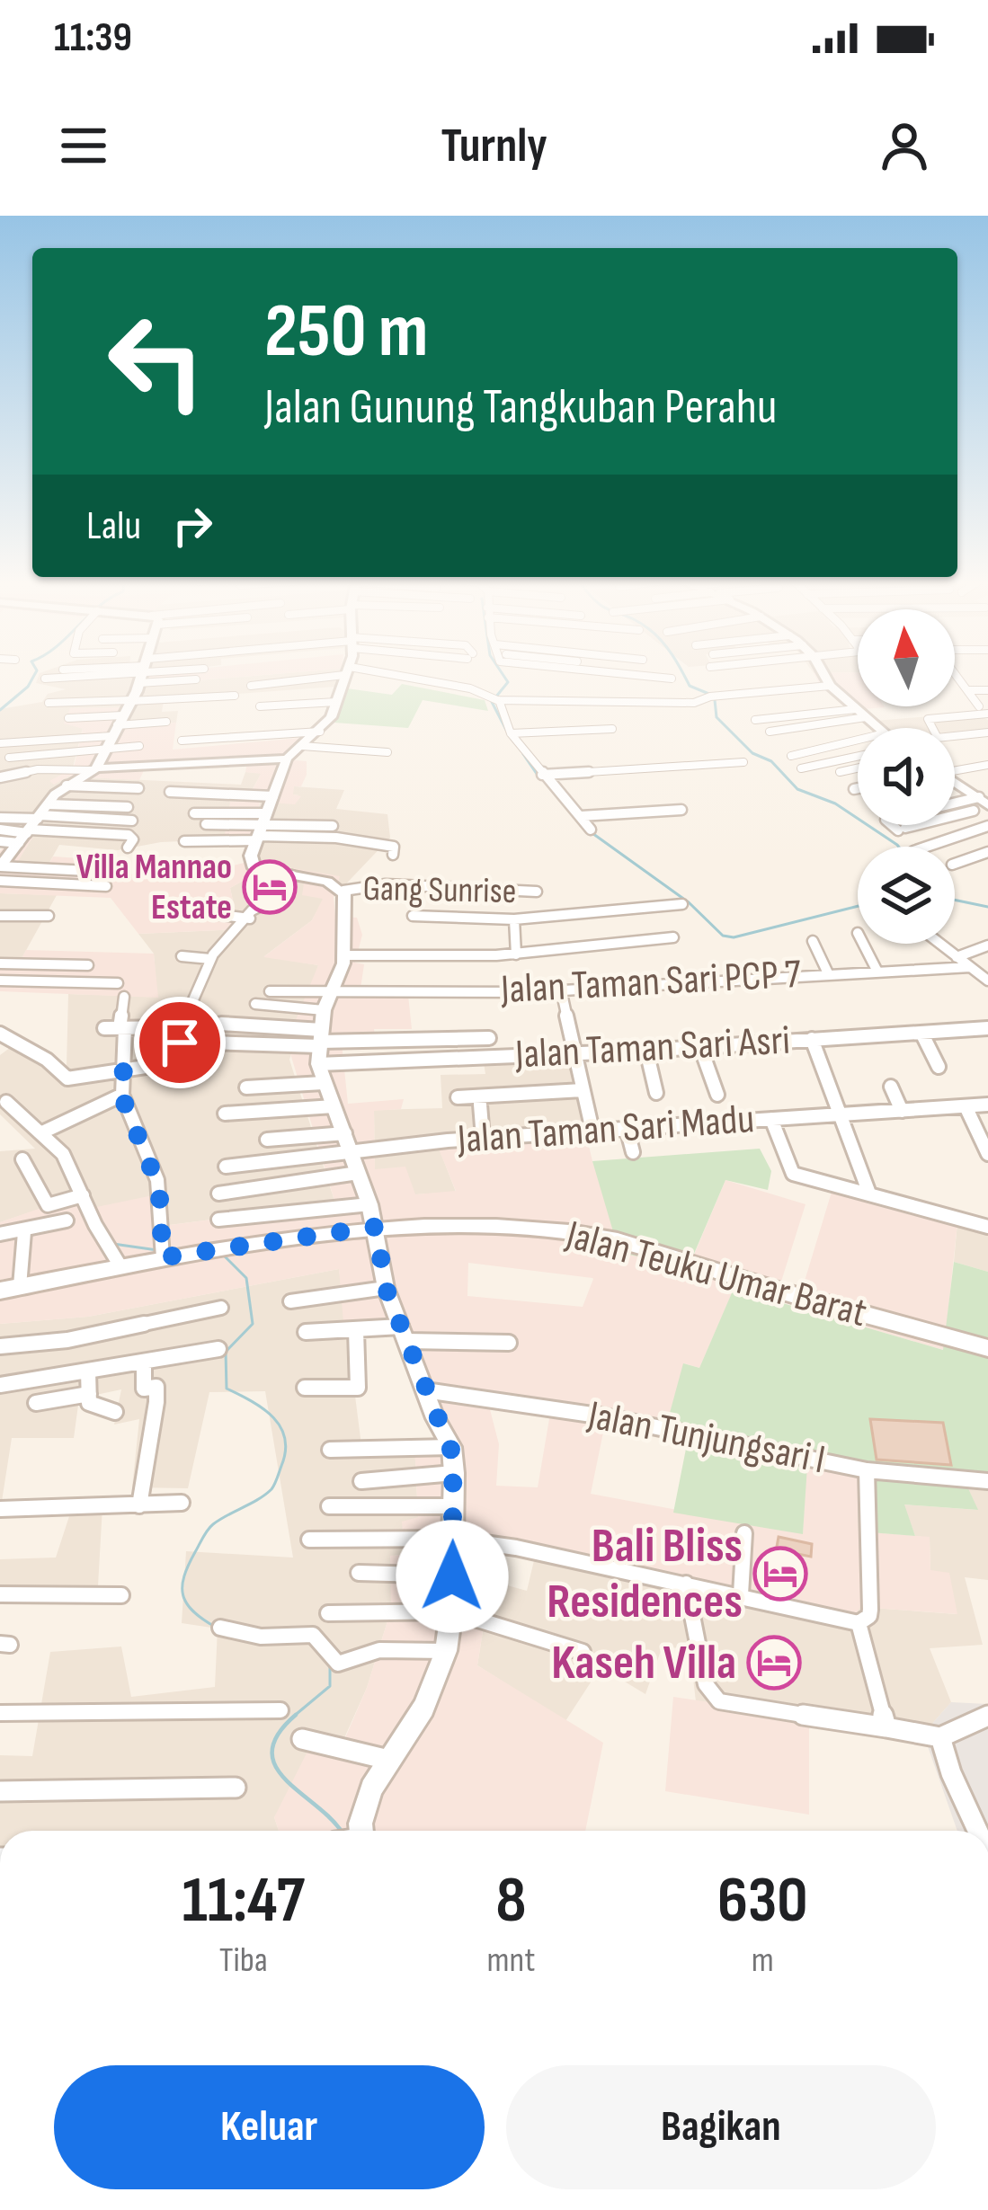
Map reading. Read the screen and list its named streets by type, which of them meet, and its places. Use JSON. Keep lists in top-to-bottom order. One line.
{"streets":{"main road":["Jalan Teuku Umar Barat"],"street":["Gang Sunrise","Jalan Taman Sari PCP 7","Jalan Taman Sari Asri","Jalan Taman Sari Madu","Jalan Tunjungsari I"]},"places":{"hotel":["Villa Mannao Estate","Bali Bliss Residences","Kaseh Villa"]},"north":"top","page":{"status":"11:39","header":"Turnly","turn":["250 m","Jalan Gunung Tangkuban Perahu"],"then":"Lalu","eta":["11:47","Tiba","8","mnt","630","m"],"buttons":["Keluar","Bagikan"]}}
